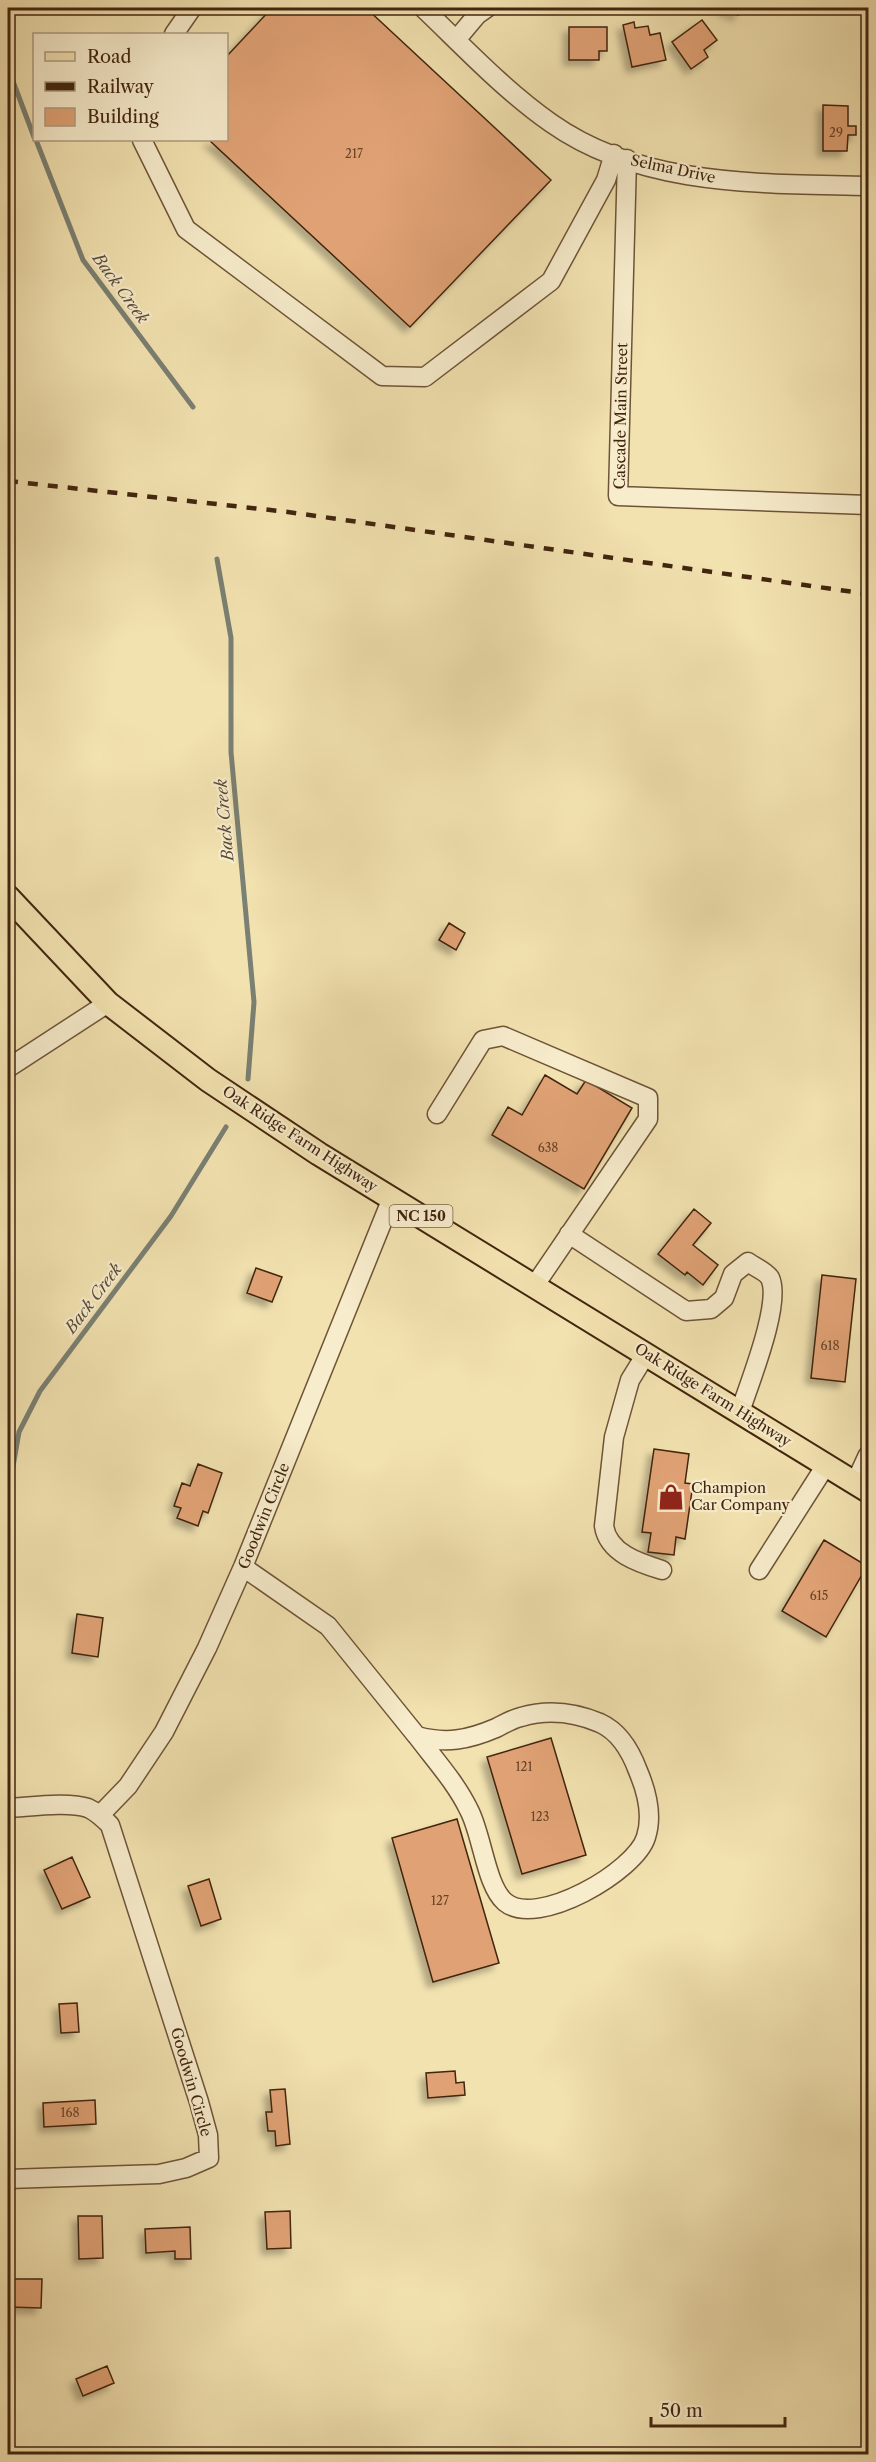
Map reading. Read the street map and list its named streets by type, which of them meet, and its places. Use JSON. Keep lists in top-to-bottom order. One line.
{"streets":{"main road":["Oak Ridge Farm Highway","NC 150"],"street":["Selma Drive","Cascade Main Street","Goodwin Circle"]},"crossings":[["Selma Drive","Cascade Main Street"],["Oak Ridge Farm Highway","Goodwin Circle"]],"water":["Back Creek"],"places":{"shop":["Champion Car Company"]},"house_numbers":["29","217","638","618","615","121","123","127","168"],"legend":["Road","Railway","Building"],"scale_bar":"50 m"}
